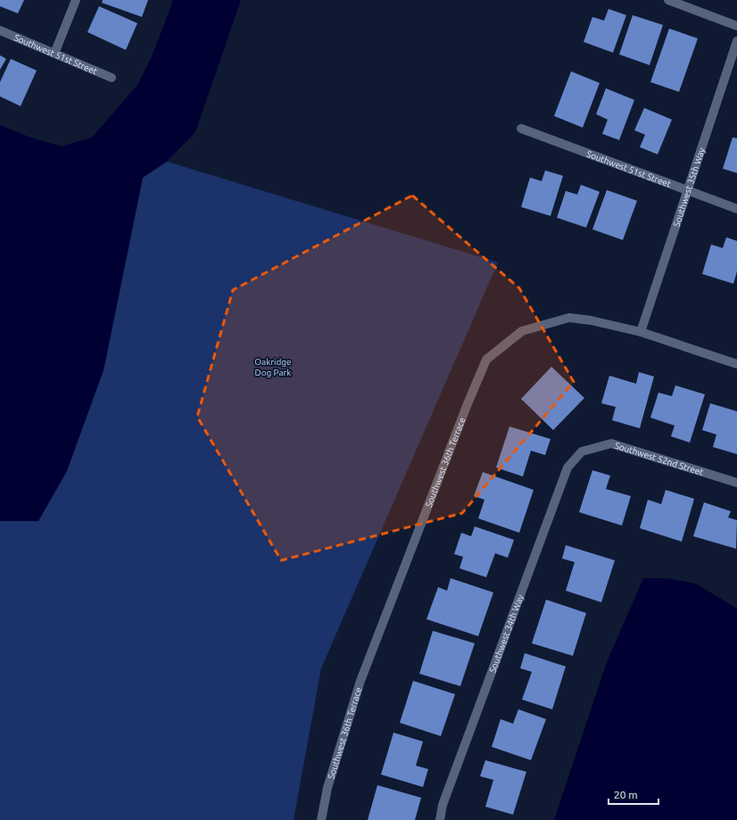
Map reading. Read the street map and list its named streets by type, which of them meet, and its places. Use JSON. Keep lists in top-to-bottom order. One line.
{"streets":{"street":["Southwest 51st Street","Southwest 35th Way","Southwest 52nd Street","Southwest 36th Terrace","Southwest 34th Way"]},"crossings":[["Southwest 51st Street","Southwest 35th Way"],["Southwest 35th Way","Southwest 36th Terrace"],["Southwest 52nd Street","Southwest 34th Way"]],"parks":["Oakridge Dog Park"],"scale_bar":"20 m"}
